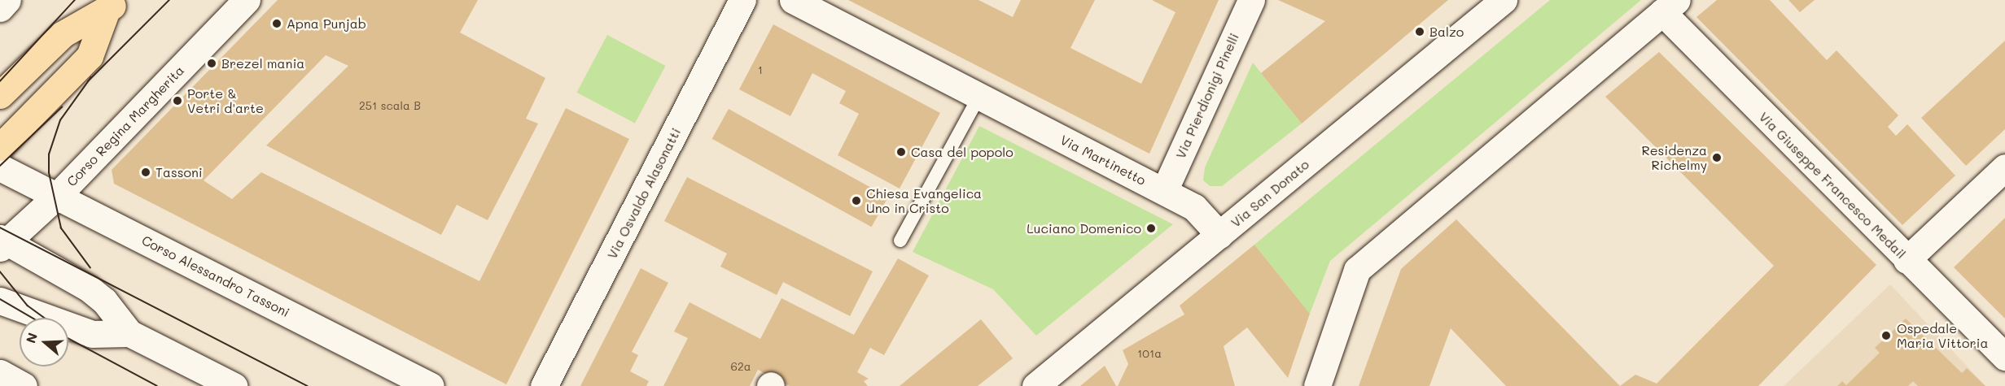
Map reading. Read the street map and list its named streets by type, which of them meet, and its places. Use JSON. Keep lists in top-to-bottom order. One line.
{"streets":{"street":["Via Pierdionigi Pinelli","Corso Regina Margherita","Via Martinetto","Via Giuseppe Francesco Medail","Via Osvaldo Alasonatti","Via San Donato","Corso Alessandro Tassoni"]},"crossings":[["Via Pierdionigi Pinelli","Via Martinetto"],["Corso Regina Margherita","Corso Alessandro Tassoni"],["Via Martinetto","Via San Donato"]],"places":["Apna Punjab","Balzo","Brezel mania","Porte & Vetri d'arte","Casa del popolo","Residenza Richelmy","Tassoni","Chiesa Evangelica Uno in Cristo","Luciano Domenico","Ospedale Maria Vittoria"],"house_numbers":["1","251 scala B","101a","62a"],"north":"left"}
